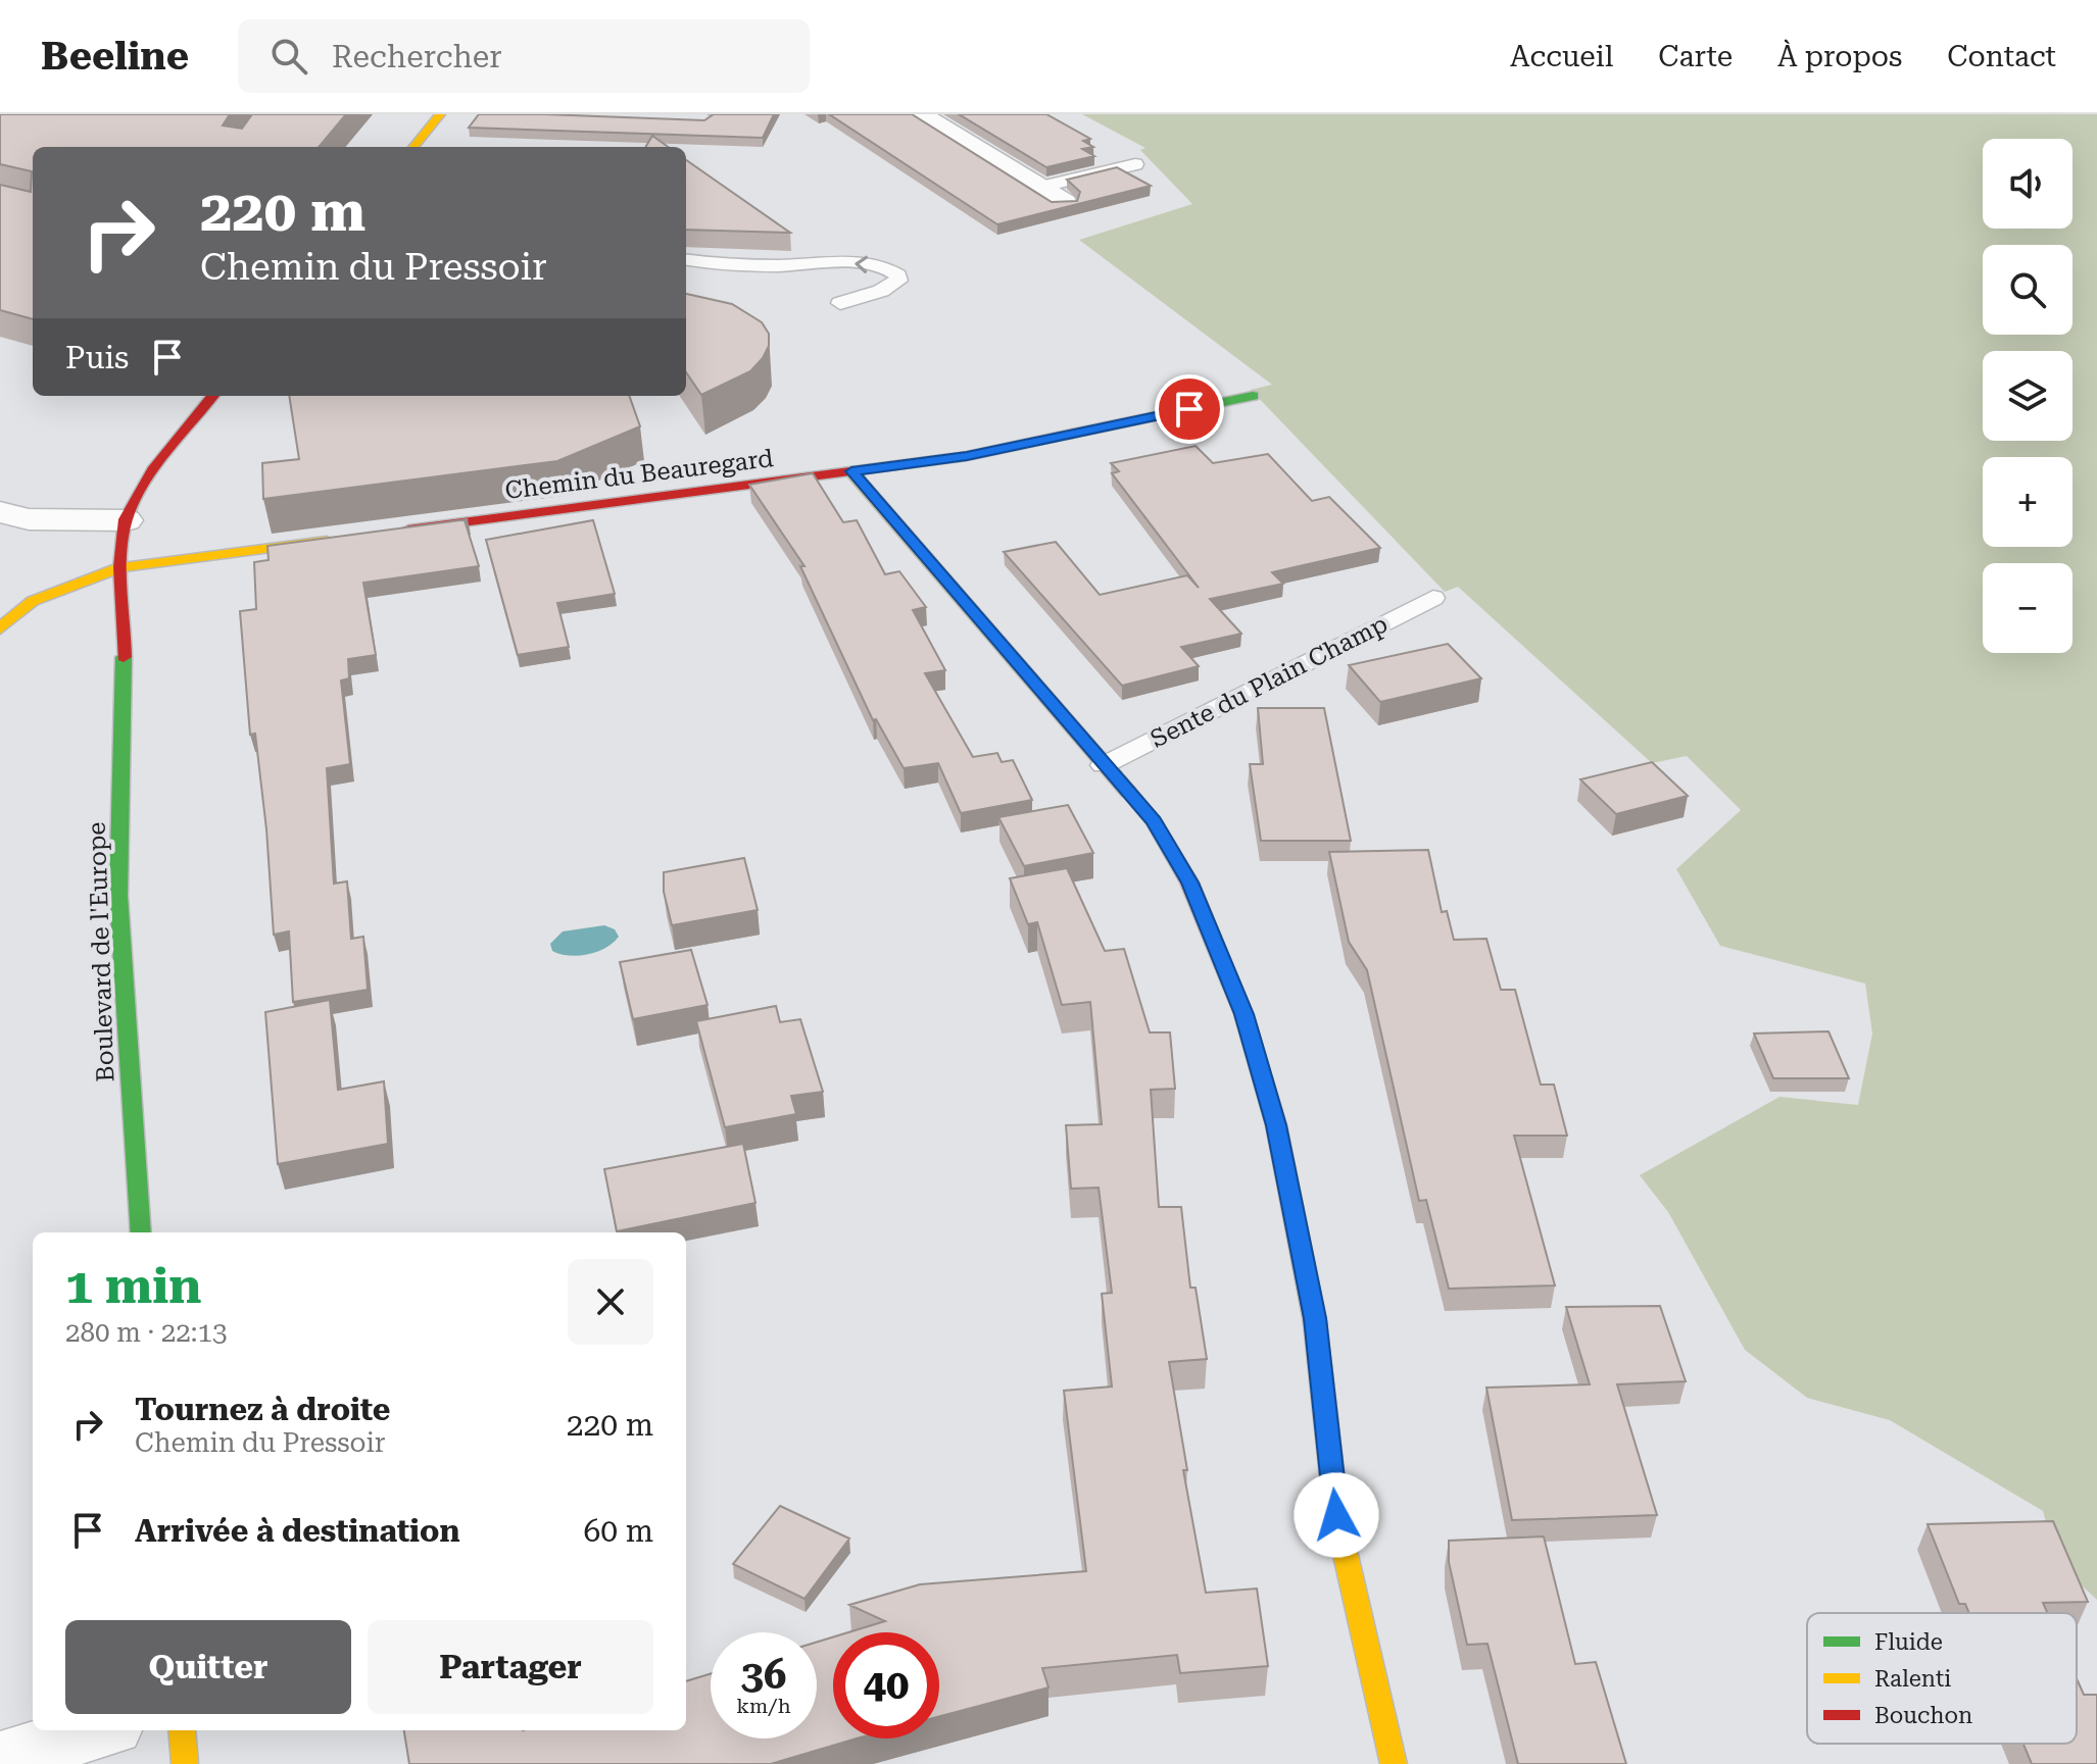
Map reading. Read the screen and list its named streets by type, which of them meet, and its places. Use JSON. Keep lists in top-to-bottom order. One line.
{"streets":{"street":["Chemin du Beauregard","Boulevard de l'Europe"],"lane":["Sente du Plain Champ"]},"legend":["Fluide","Ralenti","Bouchon"],"page":{"header":"Beeline","search":"Rechercher","nav":["Accueil","Carte","À propos","Contact"],"map_buttons":["+","−"],"turn":["220 m","Chemin du Pressoir"],"then":"Puis","heading":["1 min","280 m · 22:13"],"list":[{"name":"Tournez à droite","note":"Chemin du Pressoir","value":"220 m"},{"name":"Arrivée à destination","value":"60 m"}],"buttons":["Quitter","Partager"],"speed":"36 km/h","limit":"40"}}
